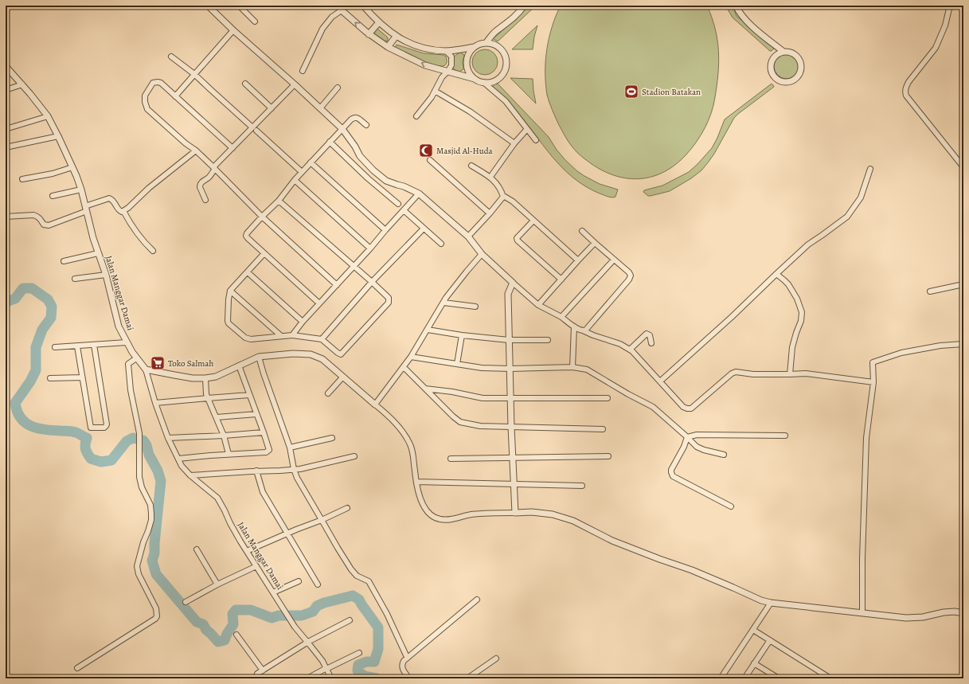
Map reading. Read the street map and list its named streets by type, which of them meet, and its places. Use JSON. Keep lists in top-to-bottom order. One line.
{"streets":{"street":["Jalan Manggar Damai"]},"places":{"sports":["Stadion Batakan"],"mosque":["Masjid Al-Huda"],"supermarket":["Toko Salmah"]}}
